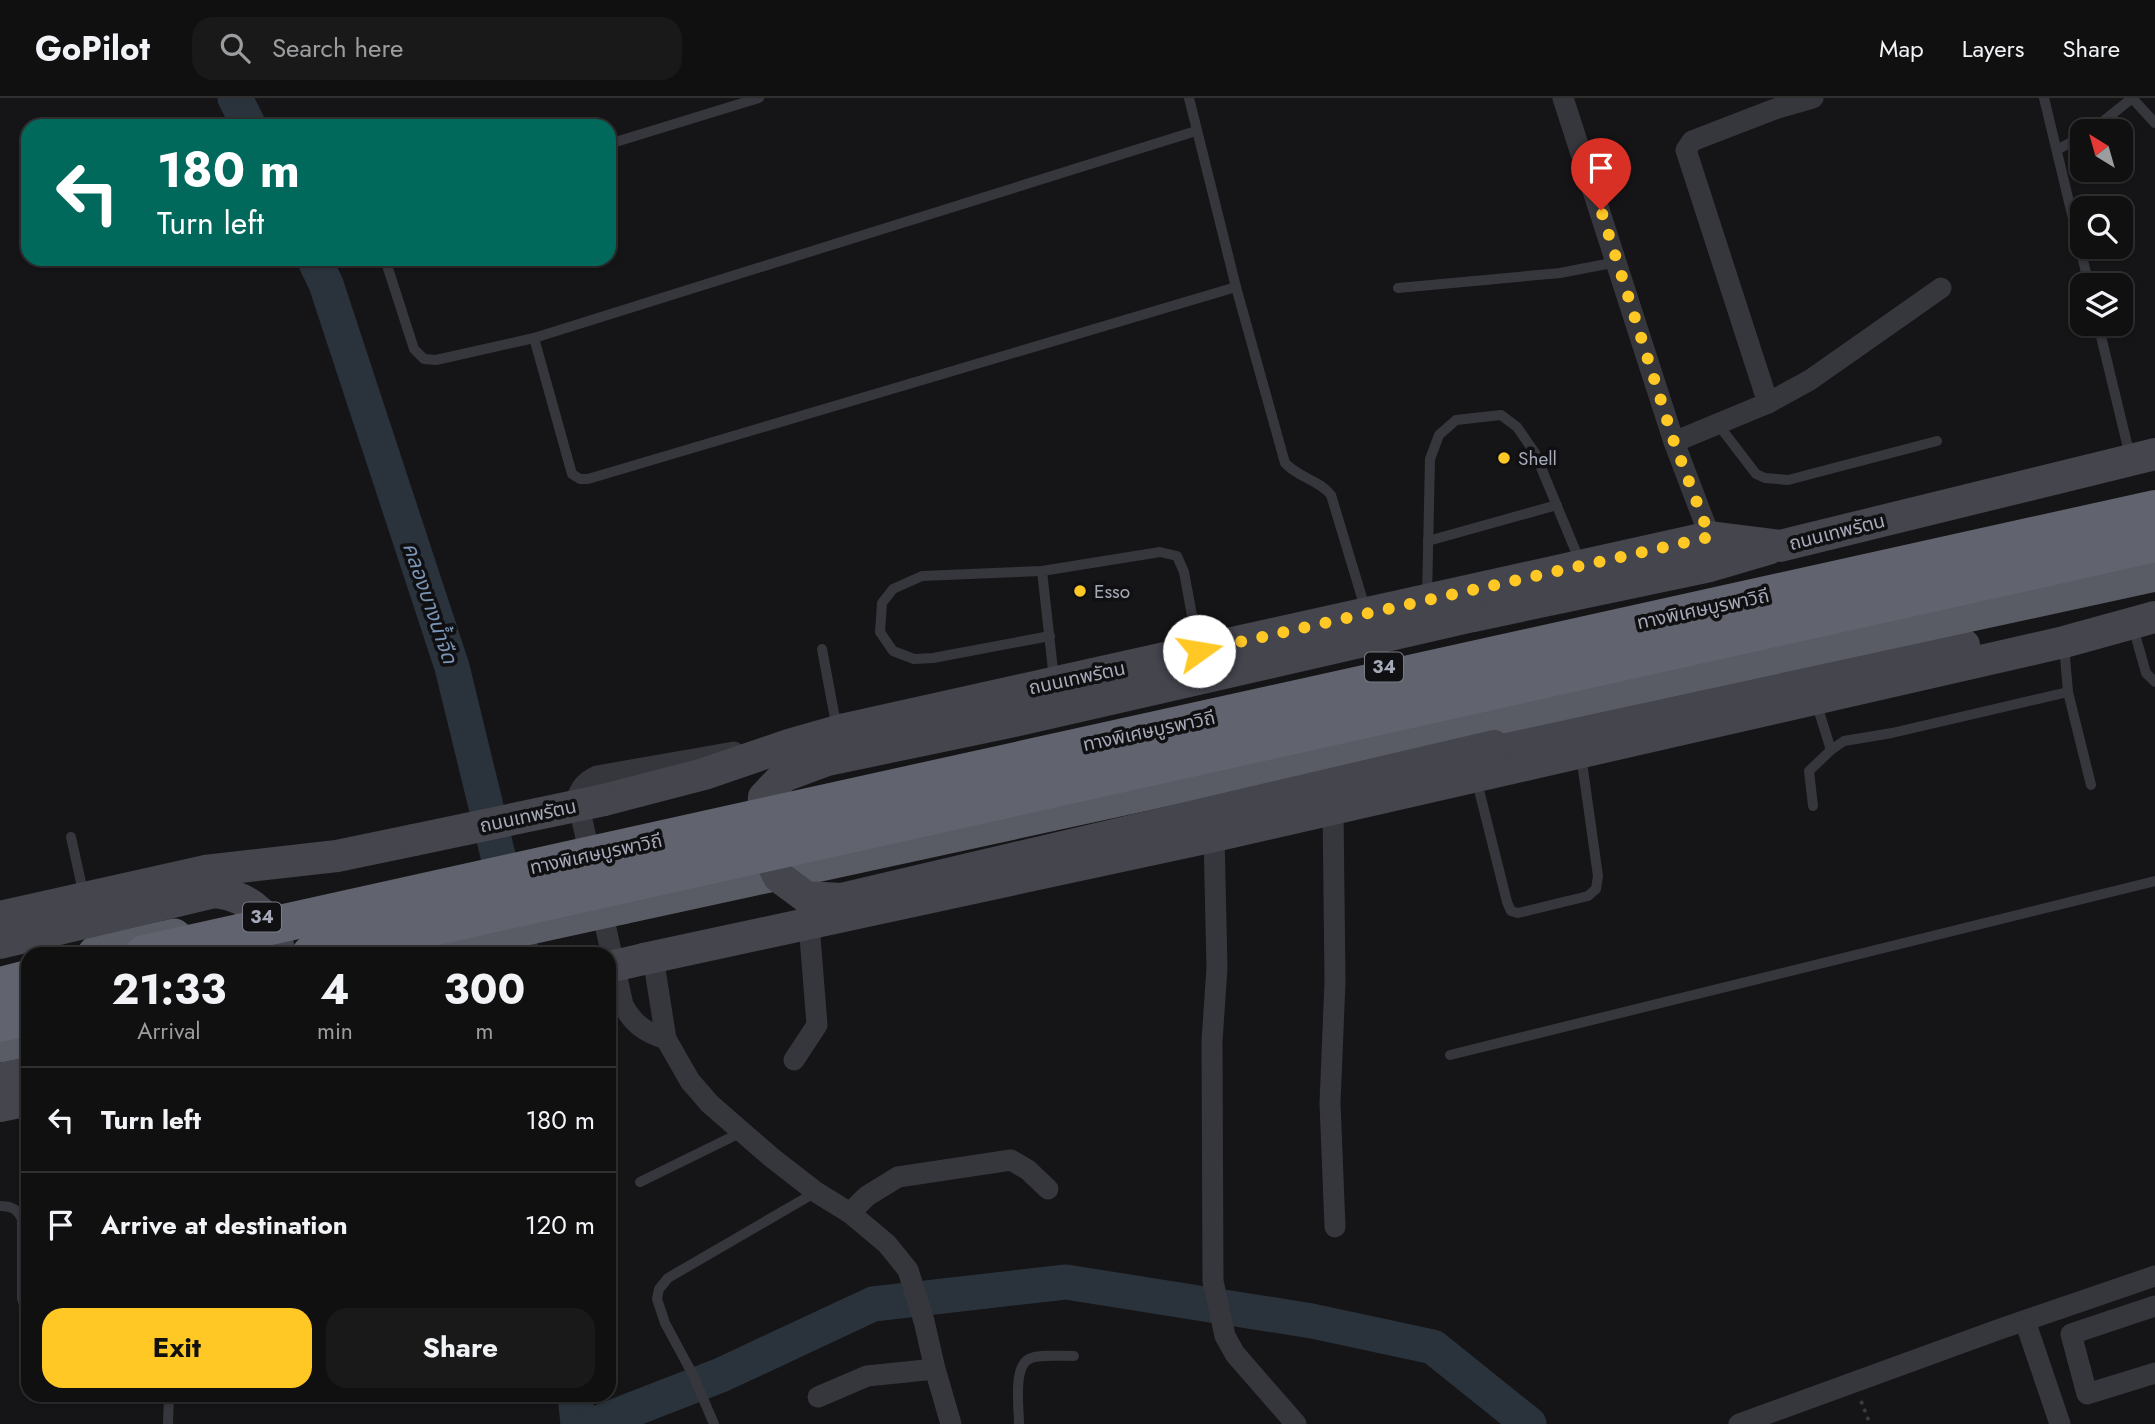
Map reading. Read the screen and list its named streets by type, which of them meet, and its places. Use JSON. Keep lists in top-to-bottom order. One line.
{"streets":{"highway":["ถนนเทพรัตน","ทางพิเศษบูรพาวิถี","34"]},"water":["คลองบางน้ำจืด"],"places":["Shell","Esso"],"north":"top left","page":{"header":"GoPilot","search":"Search here","nav":["Map","Layers","Share"],"turn":["180 m","Turn left"],"eta":["21:33","Arrival","4","min","300","m"],"list":[{"name":"Turn left","value":"180 m"},{"name":"Arrive at destination","value":"120 m"}],"buttons":["Exit","Share"]}}
